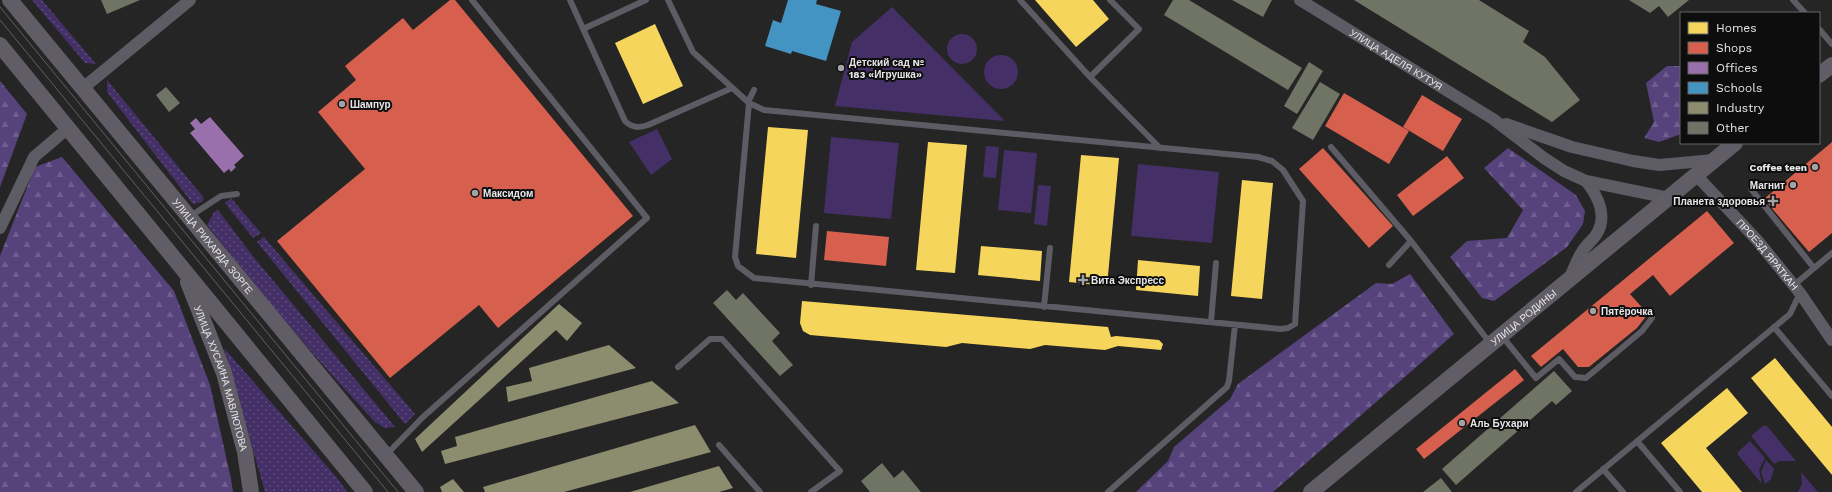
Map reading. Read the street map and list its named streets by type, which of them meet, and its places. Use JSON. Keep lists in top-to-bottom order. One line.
{"streets":{"main road":["УЛИЦА РИХАРДА ЗОРГЕ","УЛИЦА РОДИНЫ","УЛИЦА ХУСАИНА МАВЛЮТОВА"],"street":["УЛИЦА АДЕЛЯ КУТУЯ","ПРОЕЗД ЯРАТКАН"]},"crossings":[["ПРОЕЗД ЯРАТКАН","УЛИЦА РОДИНЫ"]],"places":{"other":["Детский сад № 183 «Игрушка»","Шампур","Coffee teen","Магнит","Максидом","Пятёрочка","Аль Бухари"],"health":["Планета здоровья","Вита Экспресс"]},"legend":["Homes","Shops","Offices","Schools","Industry","Other"]}
